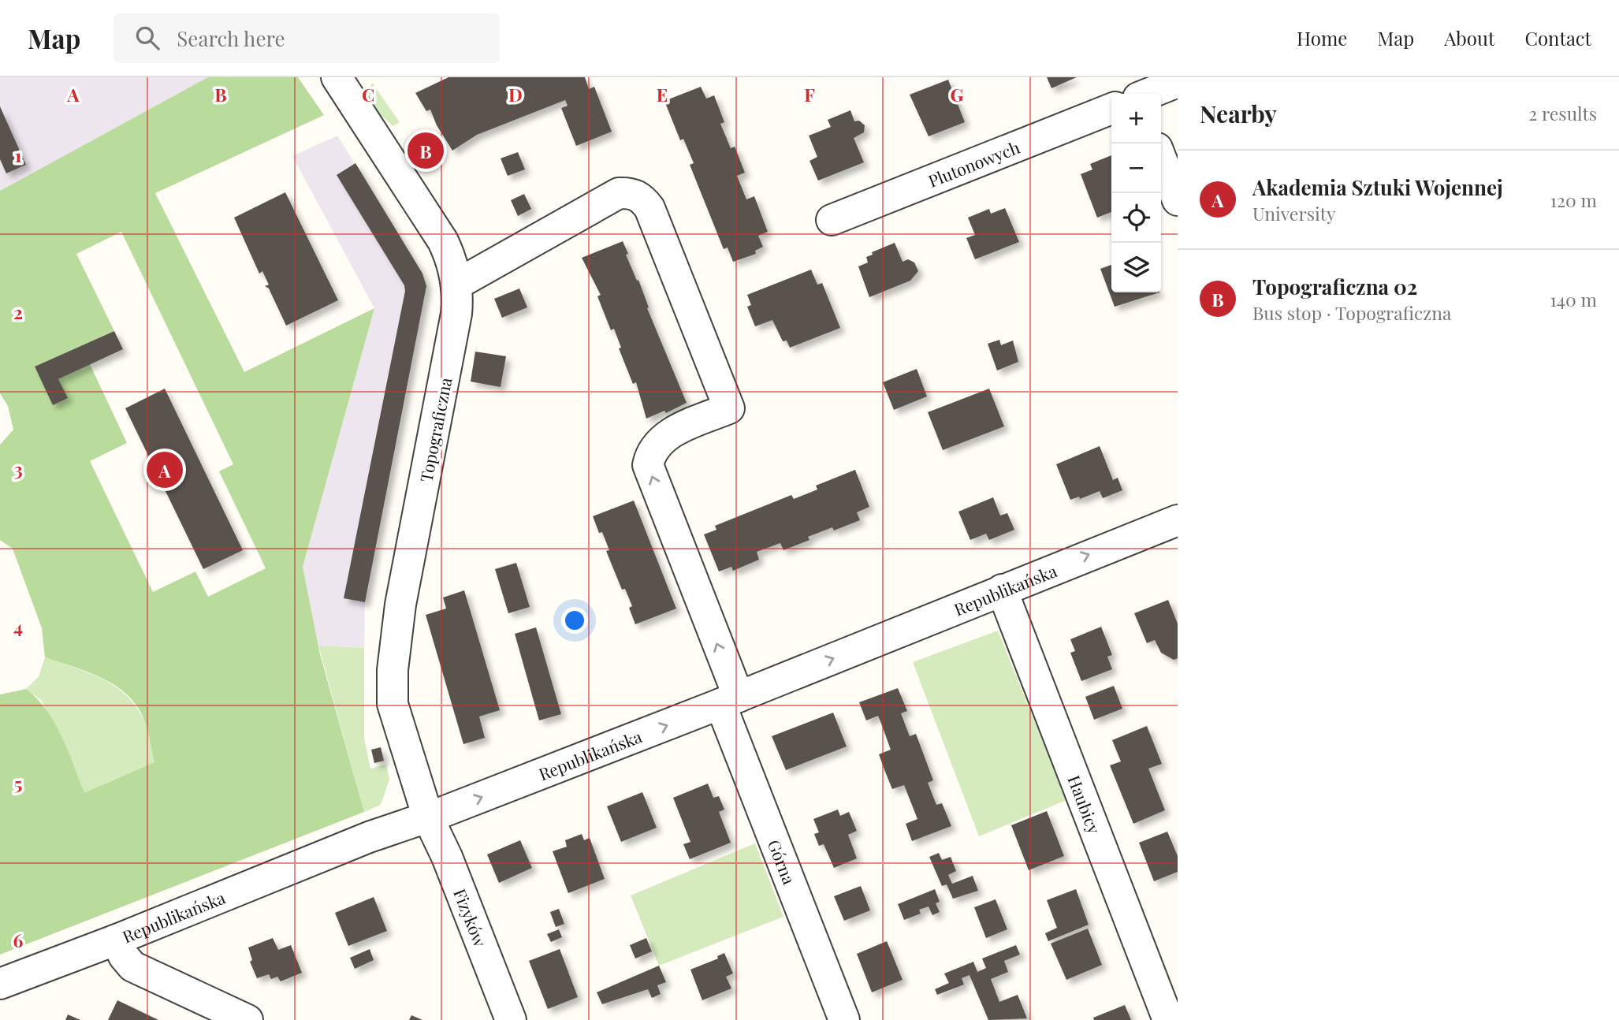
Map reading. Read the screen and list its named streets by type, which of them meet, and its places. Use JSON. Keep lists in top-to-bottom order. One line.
{"streets":{"street":["Plutonowych","Topograficzna","Republikańska","Haubicy","Górna","Fizyków"]},"crossings":[["Topograficzna","Republikańska"],["Topograficzna","Górna"],["Topograficzna","Fizyków"],["Republikańska","Haubicy"],["Republikańska","Górna"],["Republikańska","Fizyków"]],"one_way":["Republikańska"],"page":{"header":"Map","search":"Search here","nav":["Home","Map","About","Contact"],"heading":["Nearby","2 results"],"map_buttons":["+","−"],"pins":["B","A"],"list":[{"mark":"A","name":"Akademia Sztuki Wojennej","note":"University","value":"120 m"},{"mark":"B","name":"Topograficzna 02","note":"Bus stop · Topograficzna","value":"140 m"}]},"grid":{"columns":["A","B","C","D","E","F","G"],"rows":["1","2","3","4","5","6"]}}
